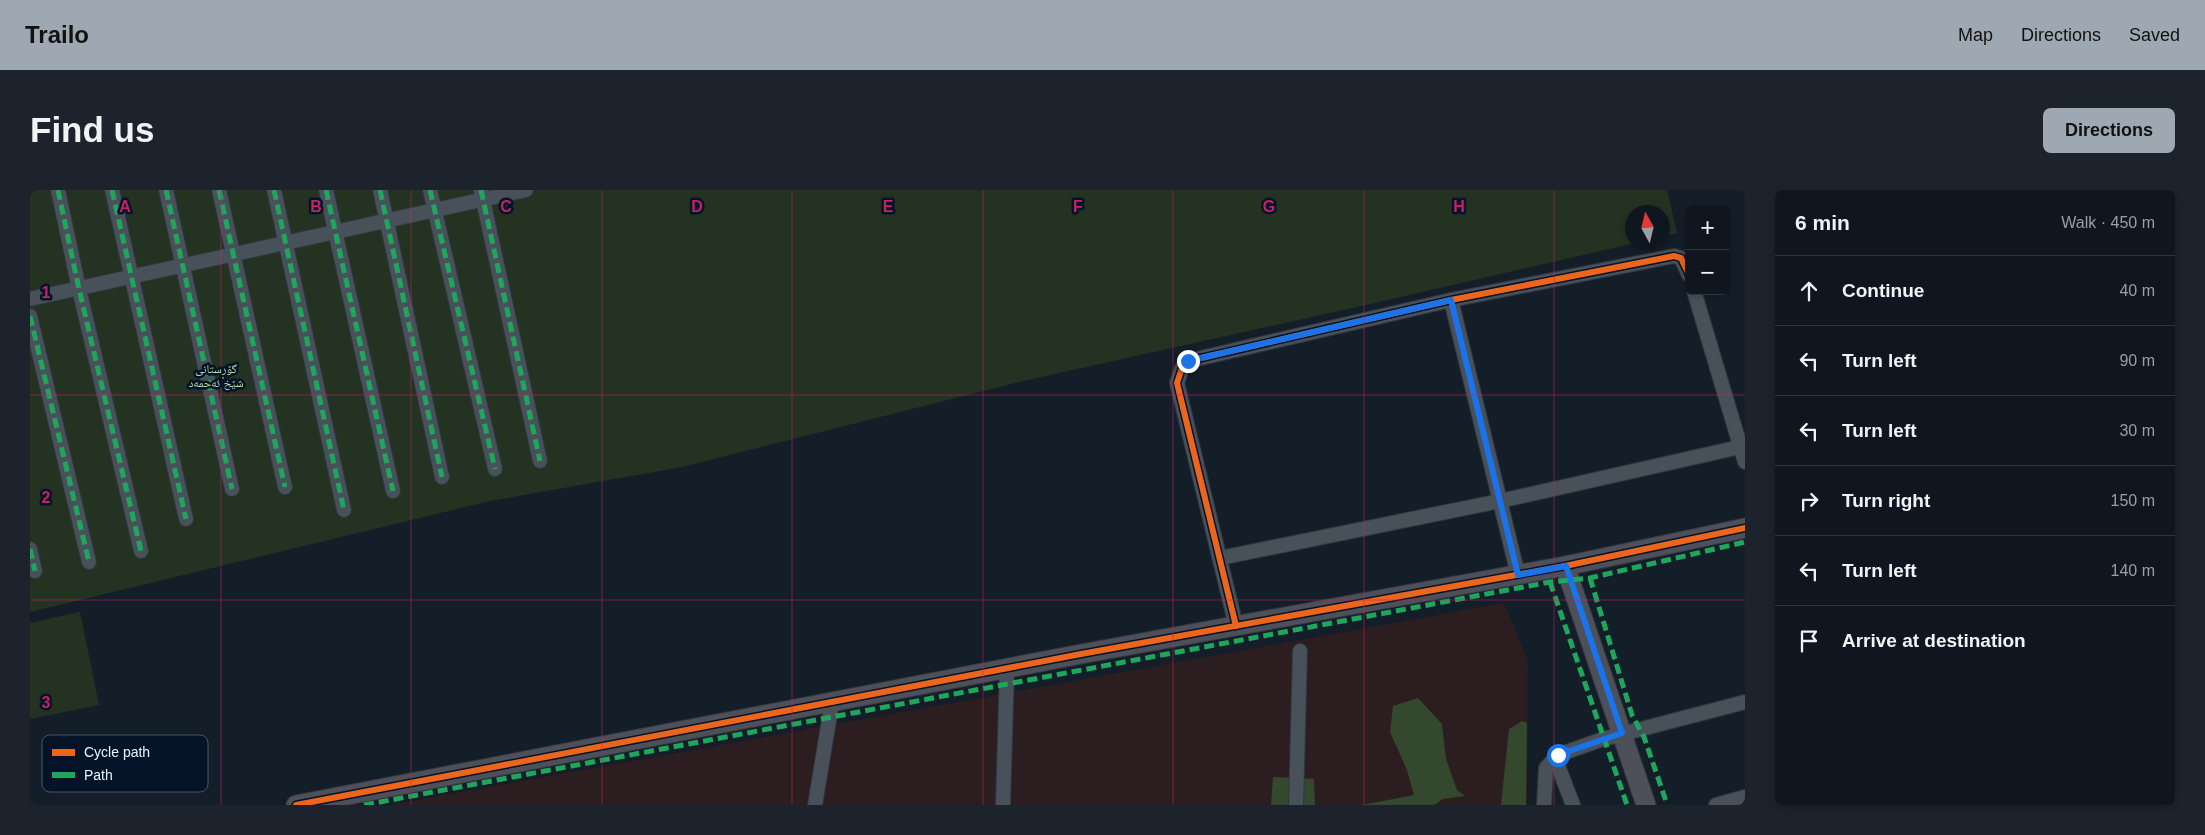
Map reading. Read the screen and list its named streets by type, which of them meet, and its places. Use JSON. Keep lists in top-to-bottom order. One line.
{"parks":["گۆڕستانی شێخ ئەحمەد"],"legend":["Cycle path","Path"],"north":"top","page":{"header":"Trailo","nav":["Map","Directions","Saved"],"buttons":"Directions","title":"Find us","heading":["6 min","Walk · 450 m"],"map_buttons":["+","−"],"list":[["Continue","40 m"],["Turn left","90 m"],["Turn left","30 m"],["Turn right","150 m"],["Turn left","140 m"],"Arrive at destination"]},"grid":{"columns":["A","B","C","D","E","F","G","H"],"rows":["1","2","3"]}}
